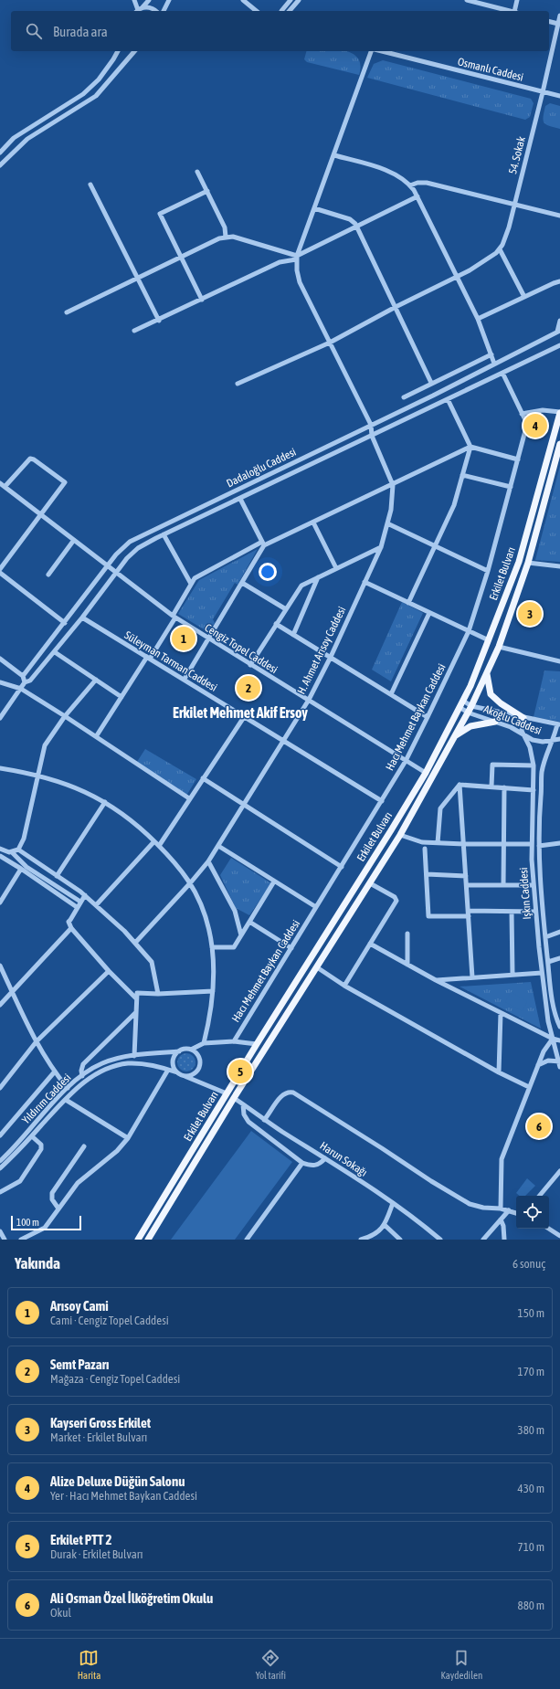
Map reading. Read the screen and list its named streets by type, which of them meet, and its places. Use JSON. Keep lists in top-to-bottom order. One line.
{"streets":{"main road":["Erkilet Bulvarı"],"street":["Osmanlı Caddesi","54. Sokak","Dadaloğlu Caddesi","Cengiz Topel Caddesi","H. Ahmet Arısoy Caddesi","Süleyman Tarman Caddesi","Hacı Mehmet Baykan Caddesi","Akoğlu Caddesi","Işkın Caddesi","Yıldırım Caddesi","Harun Sokağı"]},"crossings":[["Osmanlı Caddesi","54. Sokak"],["Dadaloğlu Caddesi","Cengiz Topel Caddesi"],["Dadaloğlu Caddesi","H. Ahmet Arısoy Caddesi"],["Dadaloğlu Caddesi","Süleyman Tarman Caddesi"],["Dadaloğlu Caddesi","Hacı Mehmet Baykan Caddesi"],["Erkilet Bulvarı","Cengiz Topel Caddesi"],["Erkilet Bulvarı","Akoğlu Caddesi"],["Erkilet Bulvarı","Harun Sokağı"],["Cengiz Topel Caddesi","H. Ahmet Arısoy Caddesi"],["Cengiz Topel Caddesi","Hacı Mehmet Baykan Caddesi"],["H. Ahmet Arısoy Caddesi","Süleyman Tarman Caddesi"],["Süleyman Tarman Caddesi","Hacı Mehmet Baykan Caddesi"],["Akoğlu Caddesi","Işkın Caddesi"]],"districts":["Erkilet Mehmet Akif Ersoy"],"scale_bar":"100 m","page":{"search":"Burada ara","pins":["4","3","1","2","5","6"],"scale":"100 m","heading":["Yakında","6 sonuç"],"list":[{"mark":"1","name":"Arısoy Cami","note":"Cami · Cengiz Topel Caddesi","value":"150 m"},{"mark":"2","name":"Semt Pazarı","note":"Mağaza · Cengiz Topel Caddesi","value":"170 m"},{"mark":"3","name":"Kayseri Gross Erkilet","note":"Market · Erkilet Bulvarı","value":"380 m"},{"mark":"4","name":"Alize Deluxe Düğün Salonu","note":"Yer · Hacı Mehmet Baykan Caddesi","value":"430 m"},{"mark":"5","name":"Erkilet PTT 2","note":"Durak · Erkilet Bulvarı","value":"710 m"},{"mark":"6","name":"Ali Osman Özel İlköğretim Okulu","note":"Okul","value":"880 m"}],"nav":["Harita","Yol tarifi","Kaydedilen"]}}
